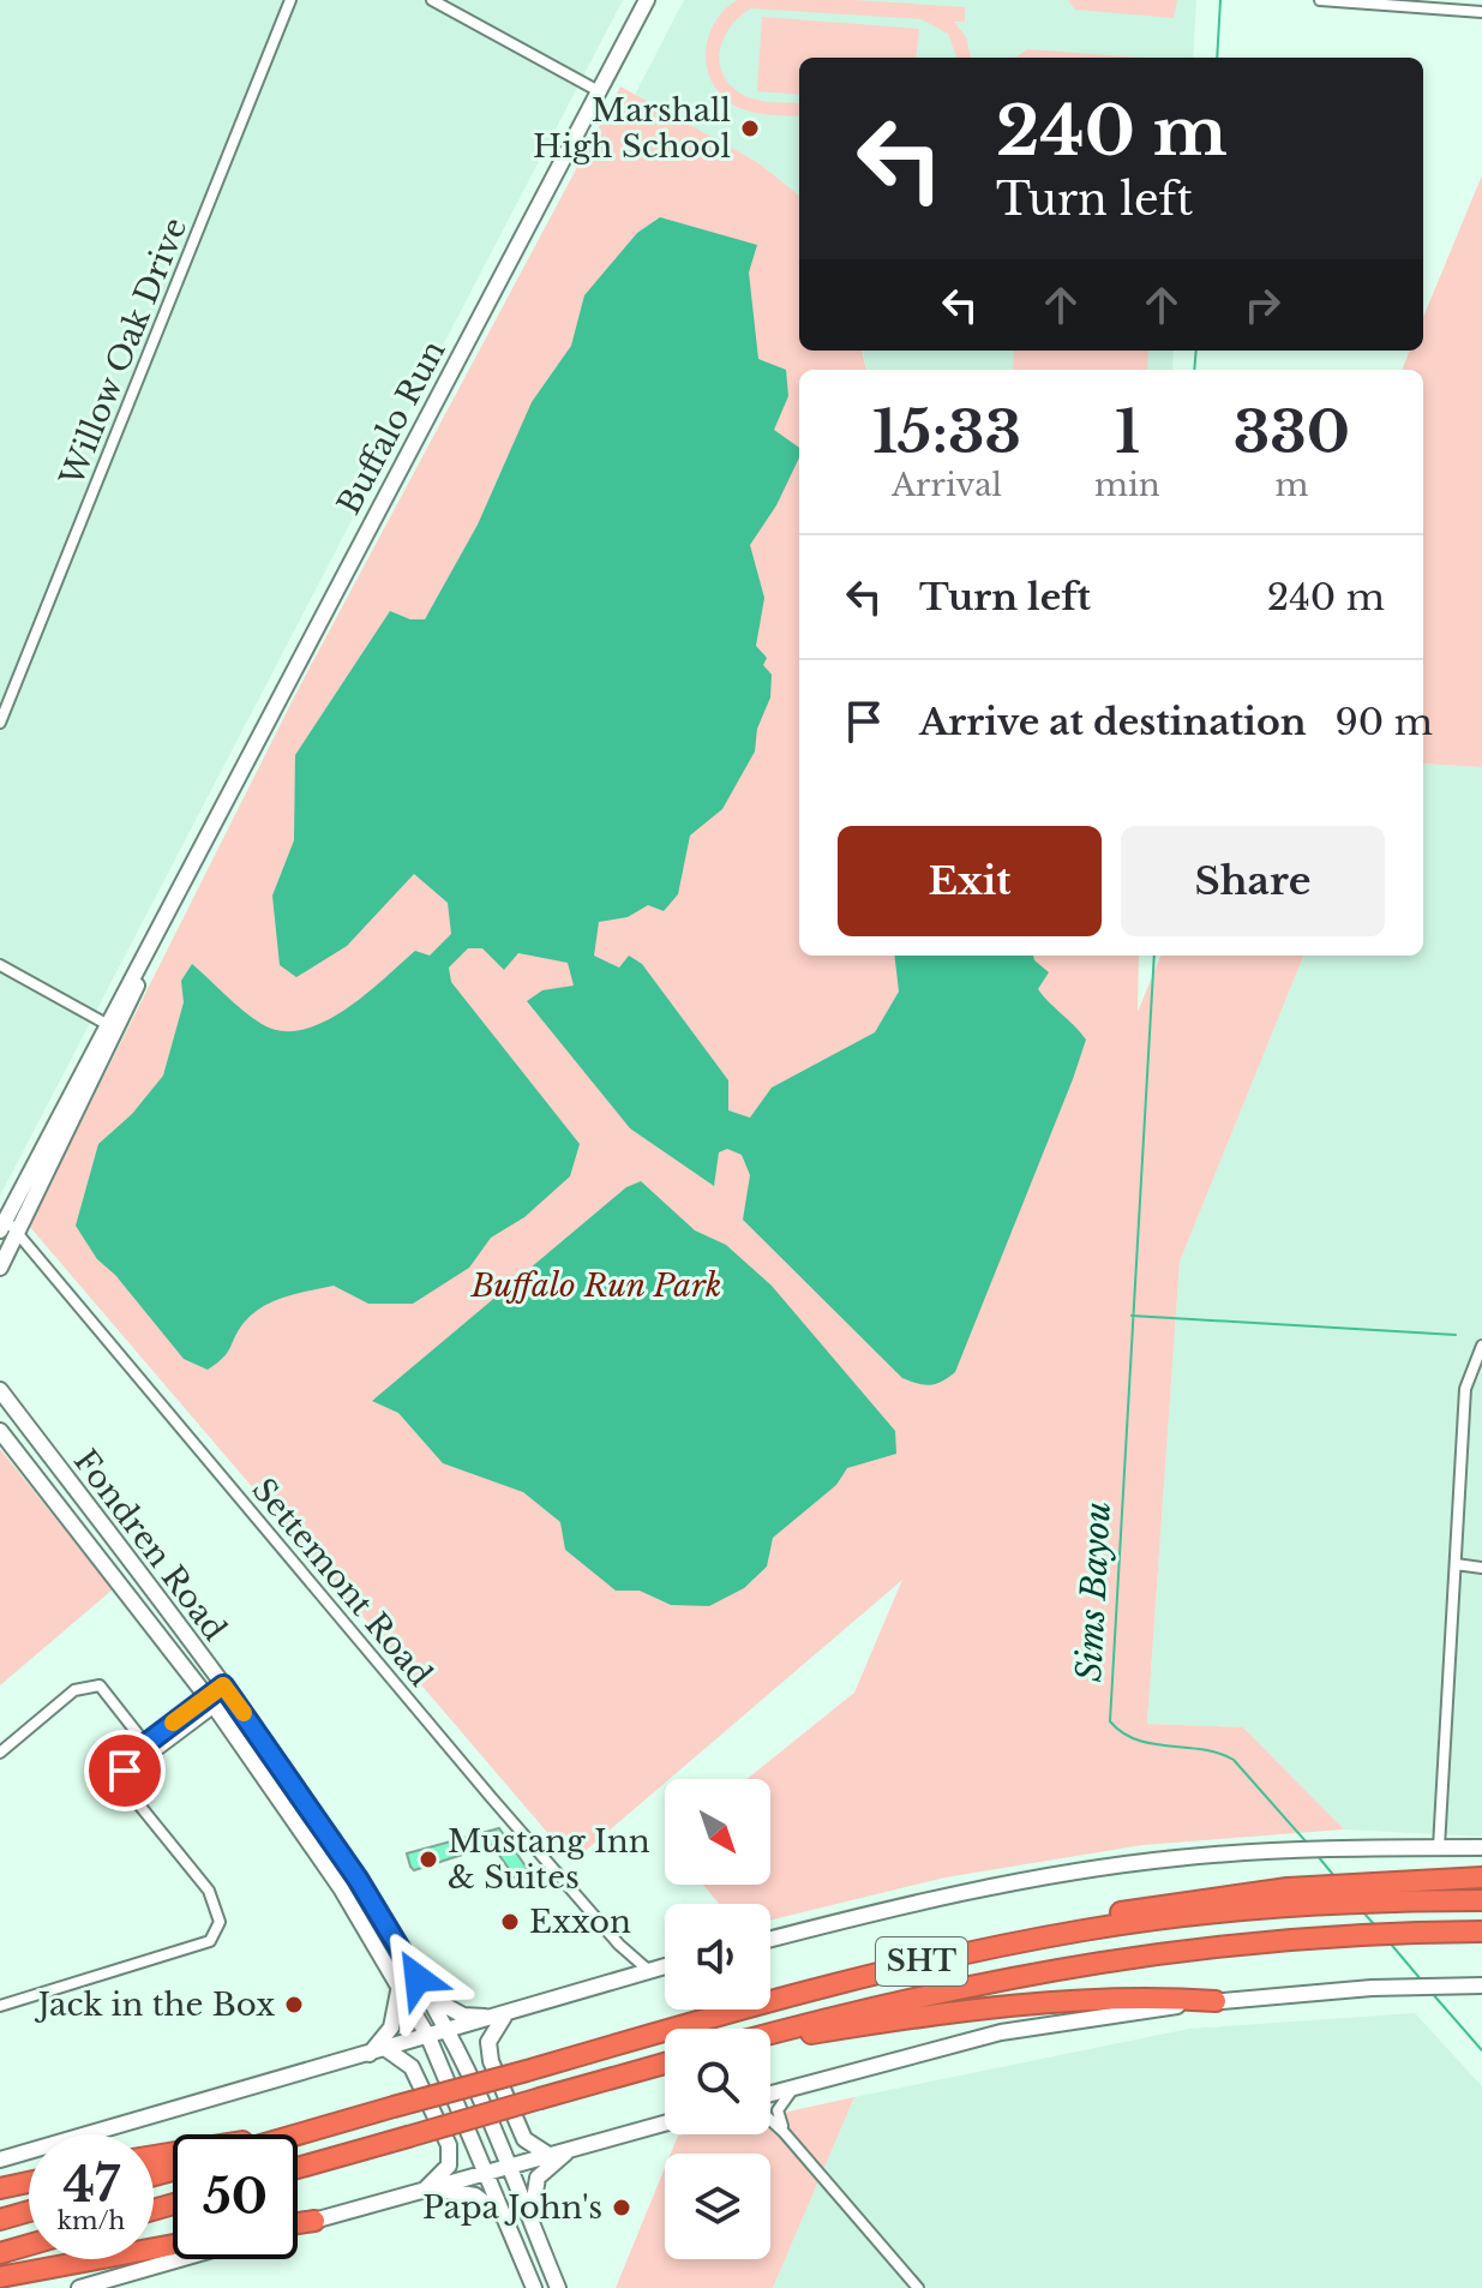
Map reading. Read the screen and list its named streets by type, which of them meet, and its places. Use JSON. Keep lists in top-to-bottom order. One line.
{"streets":{"highway":["SHT"],"main road":["Buffalo Run","Fondren Road"],"street":["Willow Oak Drive","Settemont Road"]},"crossings":[["Buffalo Run","Settemont Road"]],"water":["Sims Bayou"],"parks":["Buffalo Run Park"],"places":["Marshall High School","Mustang Inn & Suites","Exxon","Jack in the Box","Papa John's"],"north":"bottom right","page":{"turn":["240 m","Turn left"],"eta":["15:33","Arrival","1","min","330","m"],"list":[{"name":"Turn left","value":"240 m"},{"name":"Arrive at destination","value":"90 m"}],"buttons":["Exit","Share"],"speed":"47 km/h","limit":"50"}}
